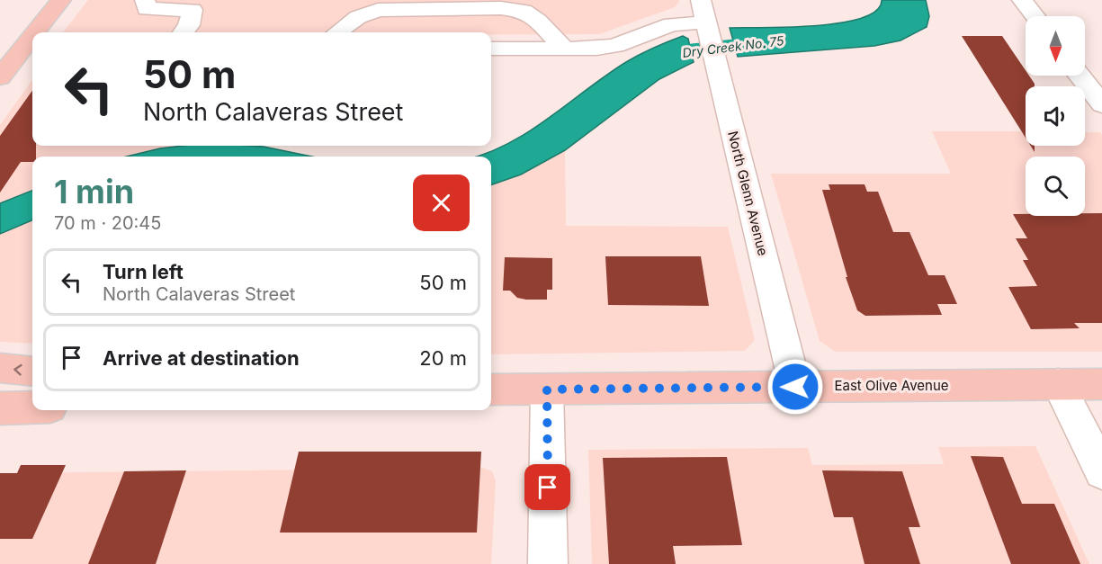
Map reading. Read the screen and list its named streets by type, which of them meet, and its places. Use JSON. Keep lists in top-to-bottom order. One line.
{"streets":{"main road":["East Olive Avenue"],"street":["North Glenn Avenue"]},"crossings":[["North Glenn Avenue","East Olive Avenue"]],"water":["Dry Creek No. 75"],"north":"bottom","page":{"turn":["50 m","North Calaveras Street"],"heading":["1 min","70 m · 20:45"],"list":[{"name":"Turn left","note":"North Calaveras Street","value":"50 m"},{"name":"Arrive at destination","value":"20 m"}]}}
